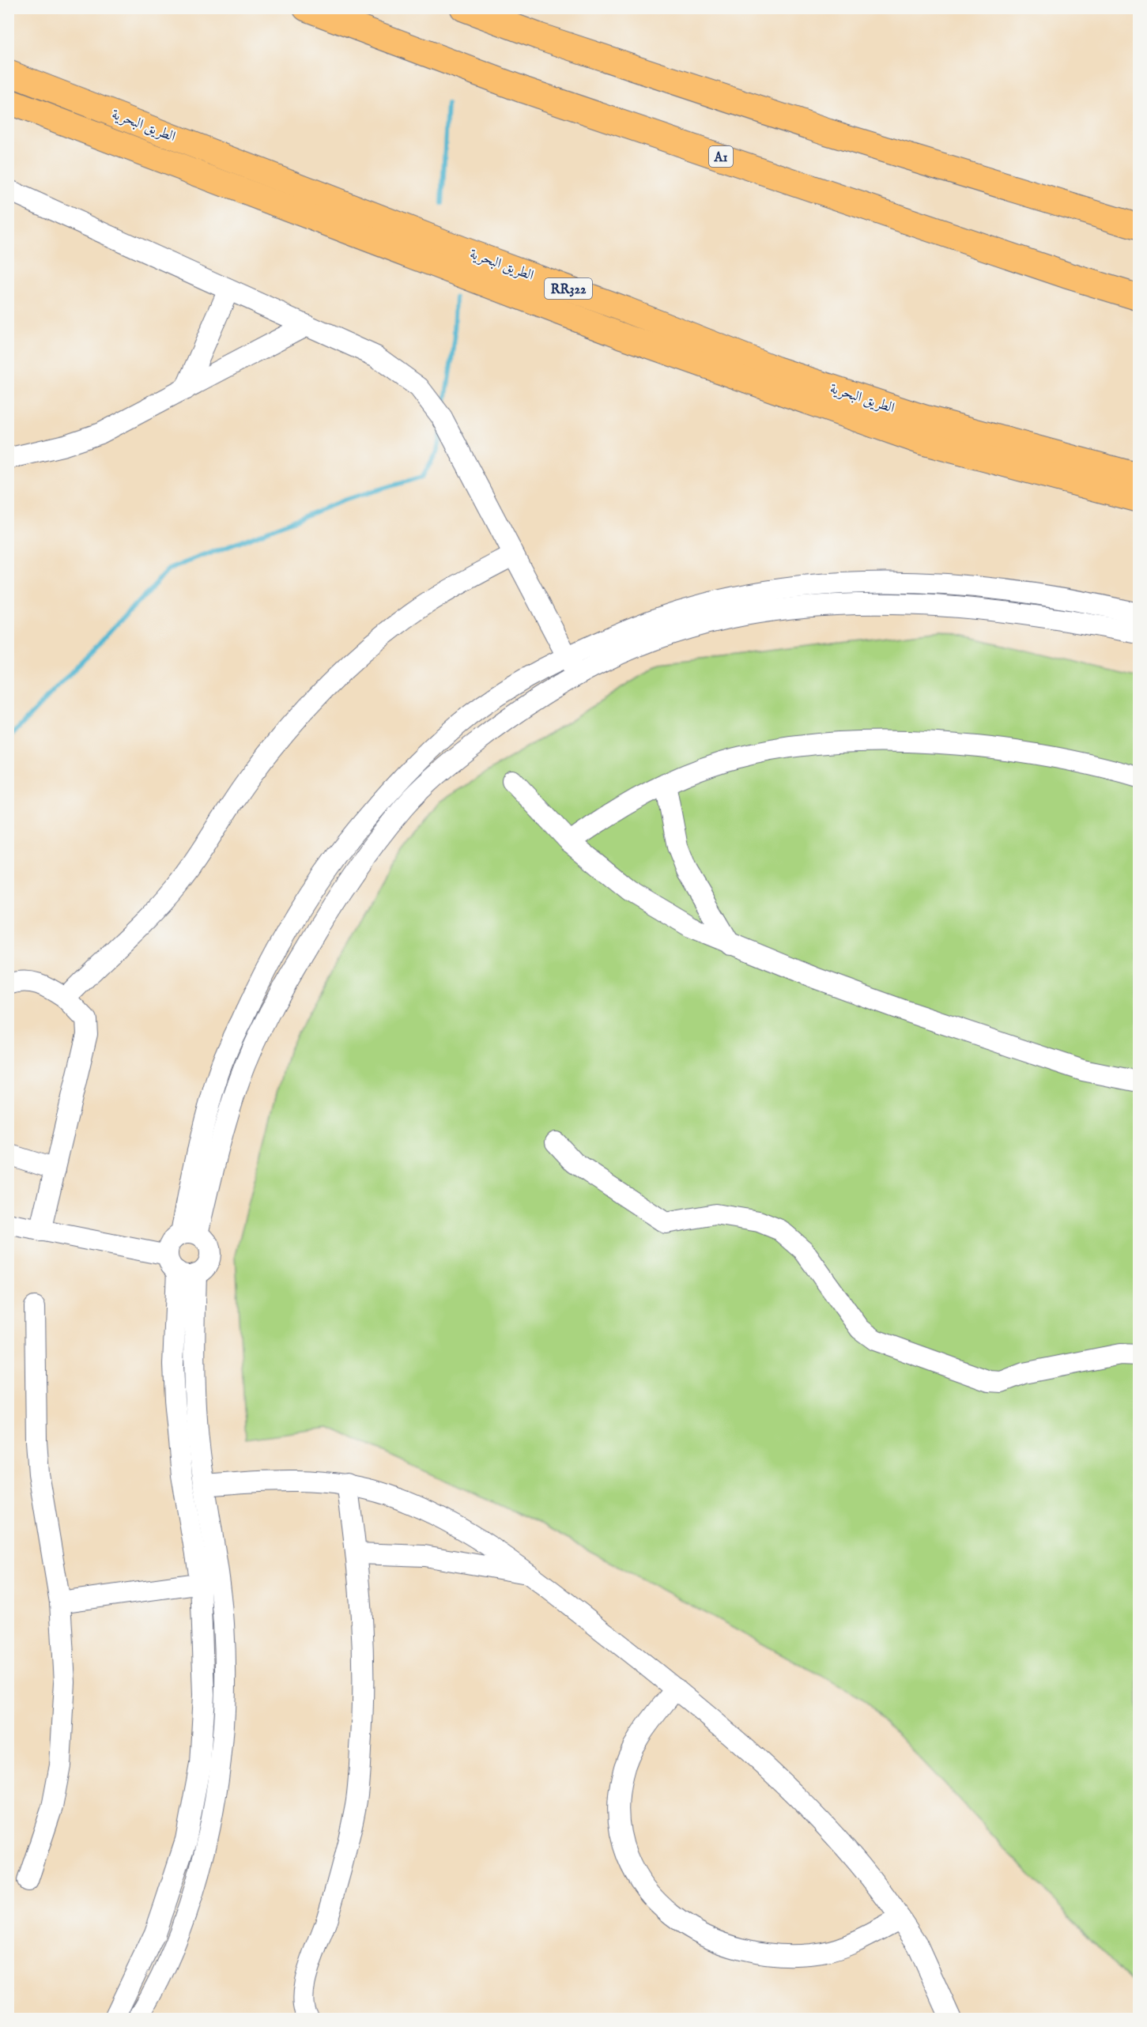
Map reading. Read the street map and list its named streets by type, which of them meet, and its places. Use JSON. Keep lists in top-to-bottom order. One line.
{"streets":{"highway":["A1"],"main road":["الطريق البحرية","RR322"]}}
